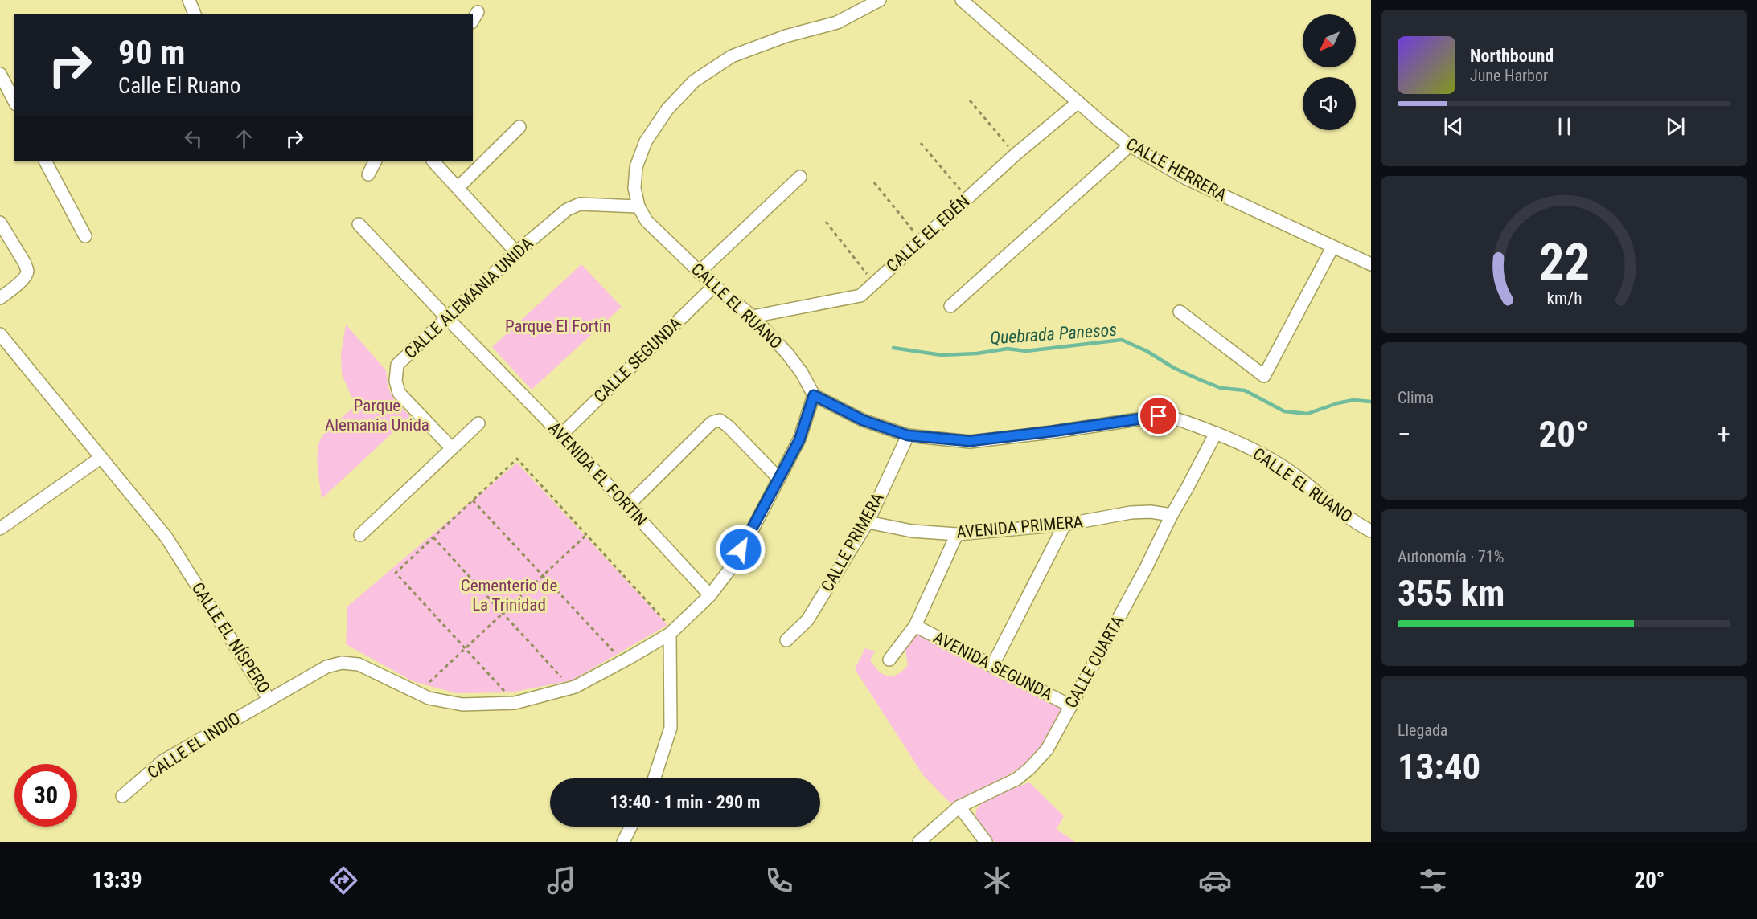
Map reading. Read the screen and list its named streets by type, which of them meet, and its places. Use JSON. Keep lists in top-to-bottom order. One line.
{"streets":{"street":["CALLE HERRERA","CALLE EL EDÉN","CALLE ALEMANIA UNIDA","CALLE EL RUANO","CALLE SEGUNDA","AVENIDA EL FORTÍN","AVENIDA PRIMERA","CALLE PRIMERA","CALLE EL NÍSPERO","CALLE CUARTA","AVENIDA SEGUNDA","CALLE EL INDIO"]},"crossings":[["CALLE HERRERA","CALLE EL EDÉN"],["CALLE EL EDÉN","CALLE EL RUANO"],["CALLE ALEMANIA UNIDA","CALLE EL RUANO"],["CALLE ALEMANIA UNIDA","AVENIDA EL FORTÍN"],["CALLE EL RUANO","CALLE SEGUNDA"],["CALLE EL RUANO","CALLE PRIMERA"],["CALLE EL RUANO","CALLE EL NÍSPERO"],["CALLE EL RUANO","CALLE CUARTA"],["CALLE SEGUNDA","AVENIDA EL FORTÍN"],["AVENIDA EL FORTÍN","CALLE EL NÍSPERO"],["AVENIDA PRIMERA","CALLE PRIMERA"],["AVENIDA PRIMERA","CALLE CUARTA"],["CALLE EL NÍSPERO","CALLE EL INDIO"],["CALLE CUARTA","AVENIDA SEGUNDA"]],"water":["Quebrada Panesos"],"parks":["Parque El Fortín","Parque Alemania Unida","Cementerio de La Trinidad"],"north":"bottom left","page":{"turn":["90 m","Calle El Ruano"],"song":["Northbound","June Harbor"],"tile":["Clima",["Autonomía · 71%","355 km"],["Llegada","13:40"]],"heat":["−","20°","+"],"limit":"30","trip":"13:40 · 1 min · 290 m","tabs":["13:39","20°"],"gauge":["22","km/h"]}}
